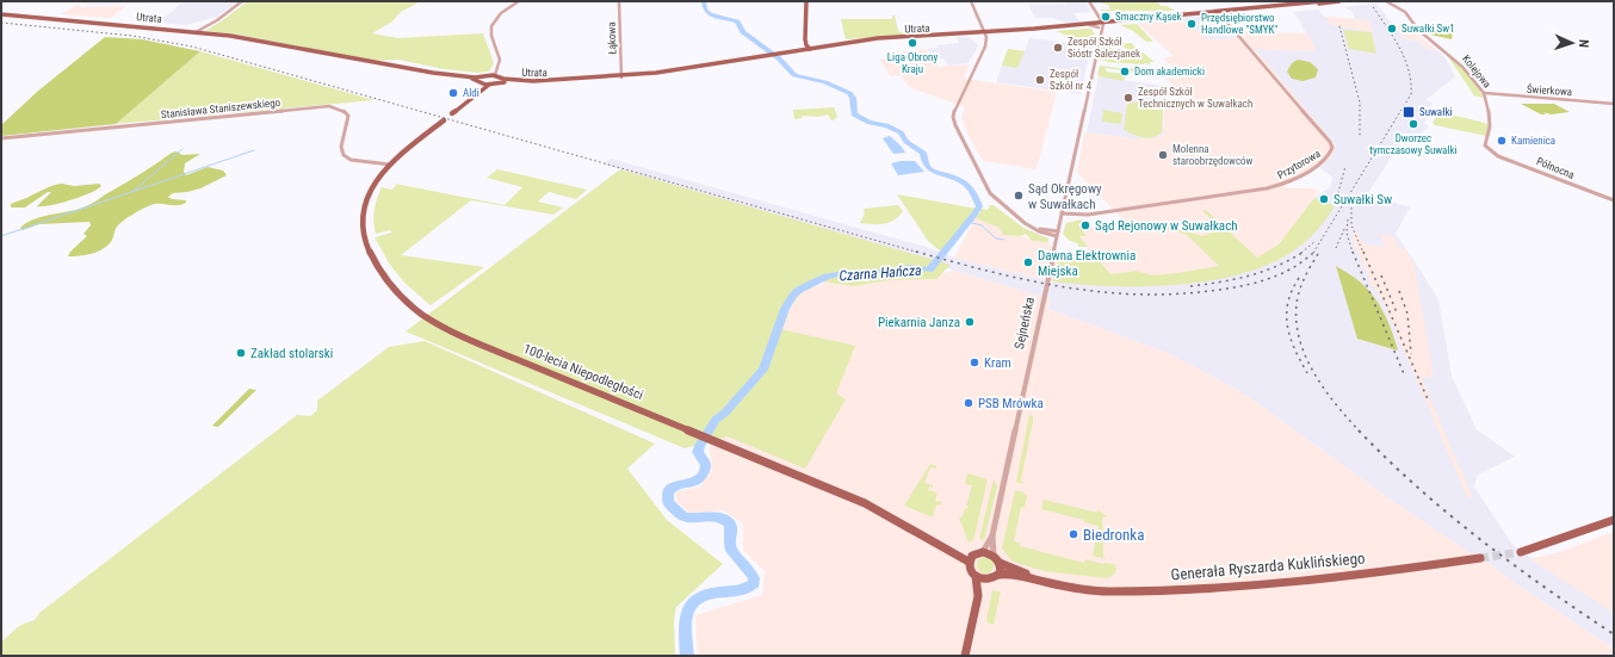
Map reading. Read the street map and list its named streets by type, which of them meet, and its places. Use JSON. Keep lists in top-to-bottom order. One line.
{"streets":{"main road":["Utrata","100-lecia Niepodległości","Generała Ryszarda Kuklińskiego"],"street":["Łąkowa","Kolejowa","Świerkowa","Stanisława Staniszewskiego","Przytorowa","Północna","Sejneńska"]},"crossings":[["Utrata","Łąkowa"],["Utrata","Przytorowa"],["Utrata","Sejneńska"],["Kolejowa","Świerkowa"],["Kolejowa","Północna"],["Stanisława Staniszewskiego","100-lecia Niepodległości"],["Przytorowa","Sejneńska"],["Sejneńska","100-lecia Niepodległości"],["Sejneńska","Generała Ryszarda Kuklińskiego"],["100-lecia Niepodległości","Generała Ryszarda Kuklińskiego"]],"water":["Czarna Hańcza"],"places":{"other":["Smaczny Kąsek","Przędsiębiorstwo Handlowe \"SMYK\"","Suwałki Sw1","Liga Obrony Kraju","Zespół Szkół Sióstr Salezjanek","Dom akademicki","Zespół Szkół nr 4","Aldi","Zespół Szkół Technicznych w Suwałkach","Dworzec tymczasowy Suwalki","Kamienica","Molenna staroobrzędowców","Sąd Okręgowy w Suwałkach","Suwałki Sw","Sąd Rejonowy w Suwałkach","Dawna Elektrownia Miejska","Piekarnia Janza","Zakład stolarski","Kram","PSB Mrówka","Biedronka"],"transit":["Suwałki"]},"north":"right"}
